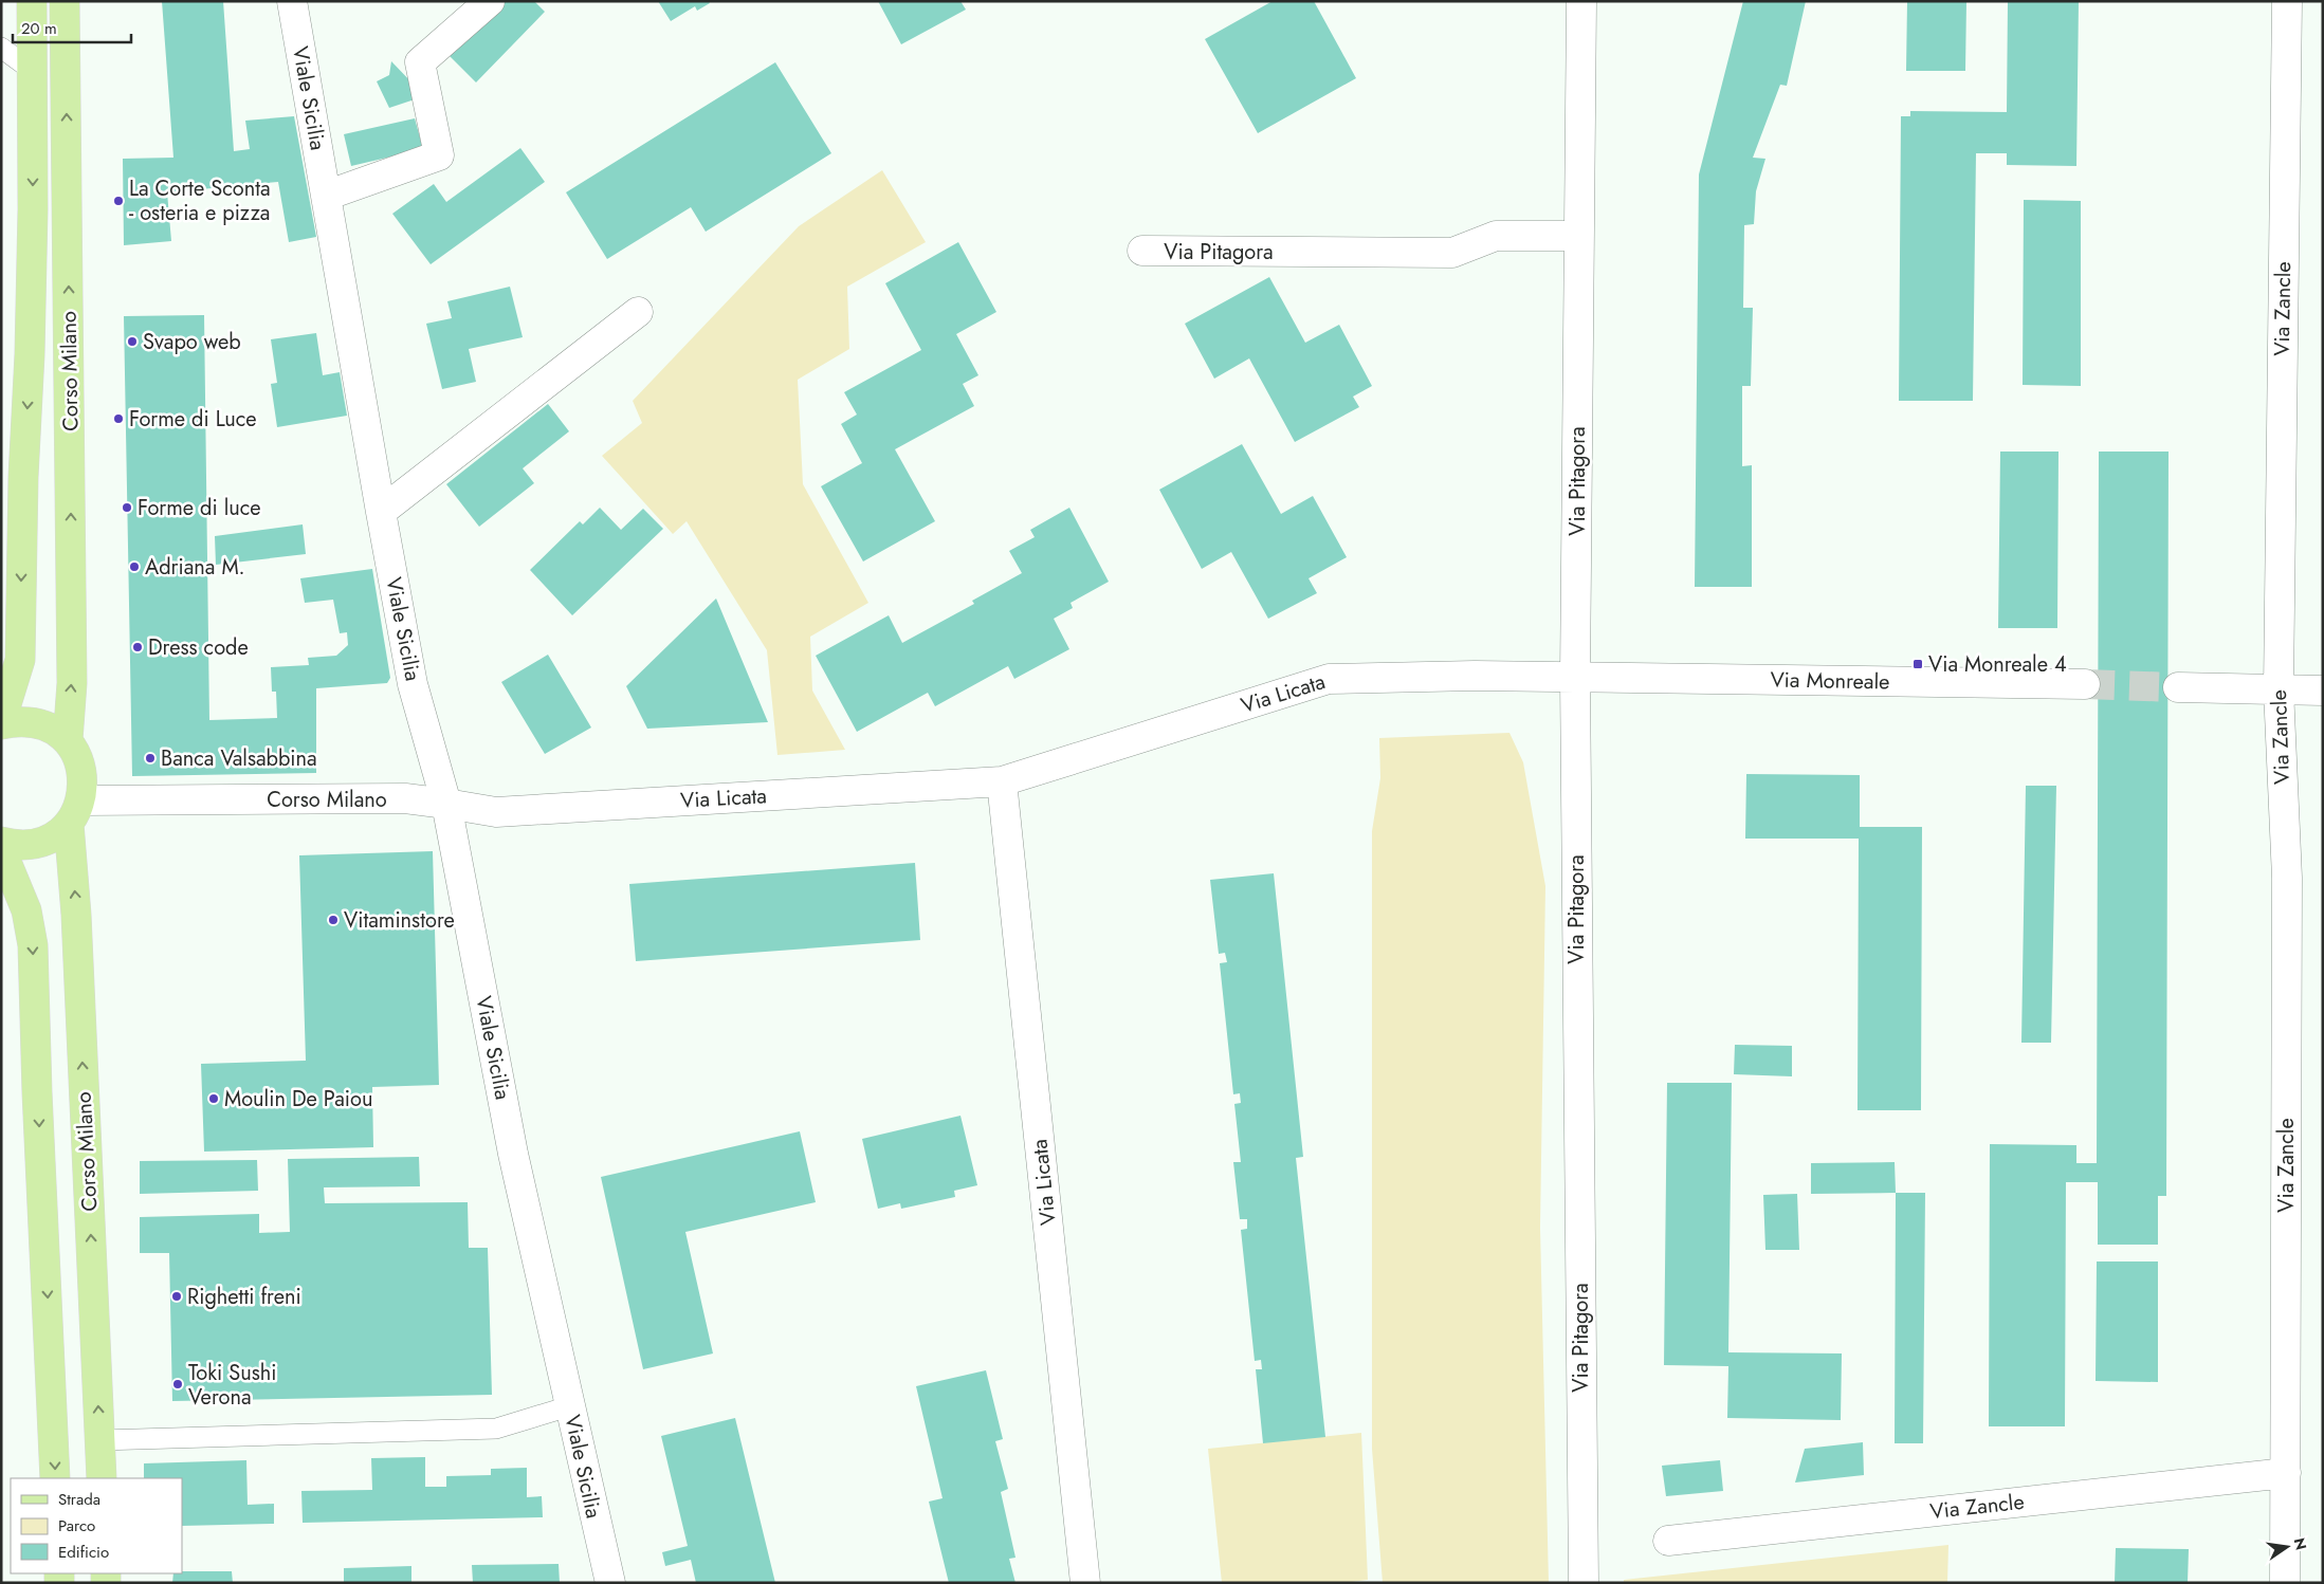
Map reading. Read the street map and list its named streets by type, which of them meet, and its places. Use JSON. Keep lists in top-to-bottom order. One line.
{"streets":{"main road":["Corso Milano"],"street":["Viale Sicilia","Via Pitagora","Via Zancle","Via Monreale","Via Licata"]},"crossings":[["Viale Sicilia","Corso Milano"],["Viale Sicilia","Via Licata"],["Via Pitagora","Via Monreale"],["Via Pitagora","Via Licata"],["Corso Milano","Via Licata"],["Via Monreale","Via Licata"]],"places":{"other":["La Corte Sconta - osteria e pizza","Svapo web","Forme di Luce","Forme di luce","Adriana M.","Dress code","Banca Valsabbina","Vitaminstore","Moulin De Paiou","Righetti freni","Toki Sushi Verona"],"transit":["Via Monreale 4"]},"legend":["Strada","Parco","Edificio"],"scale_bar":"20 m","north":"right"}
